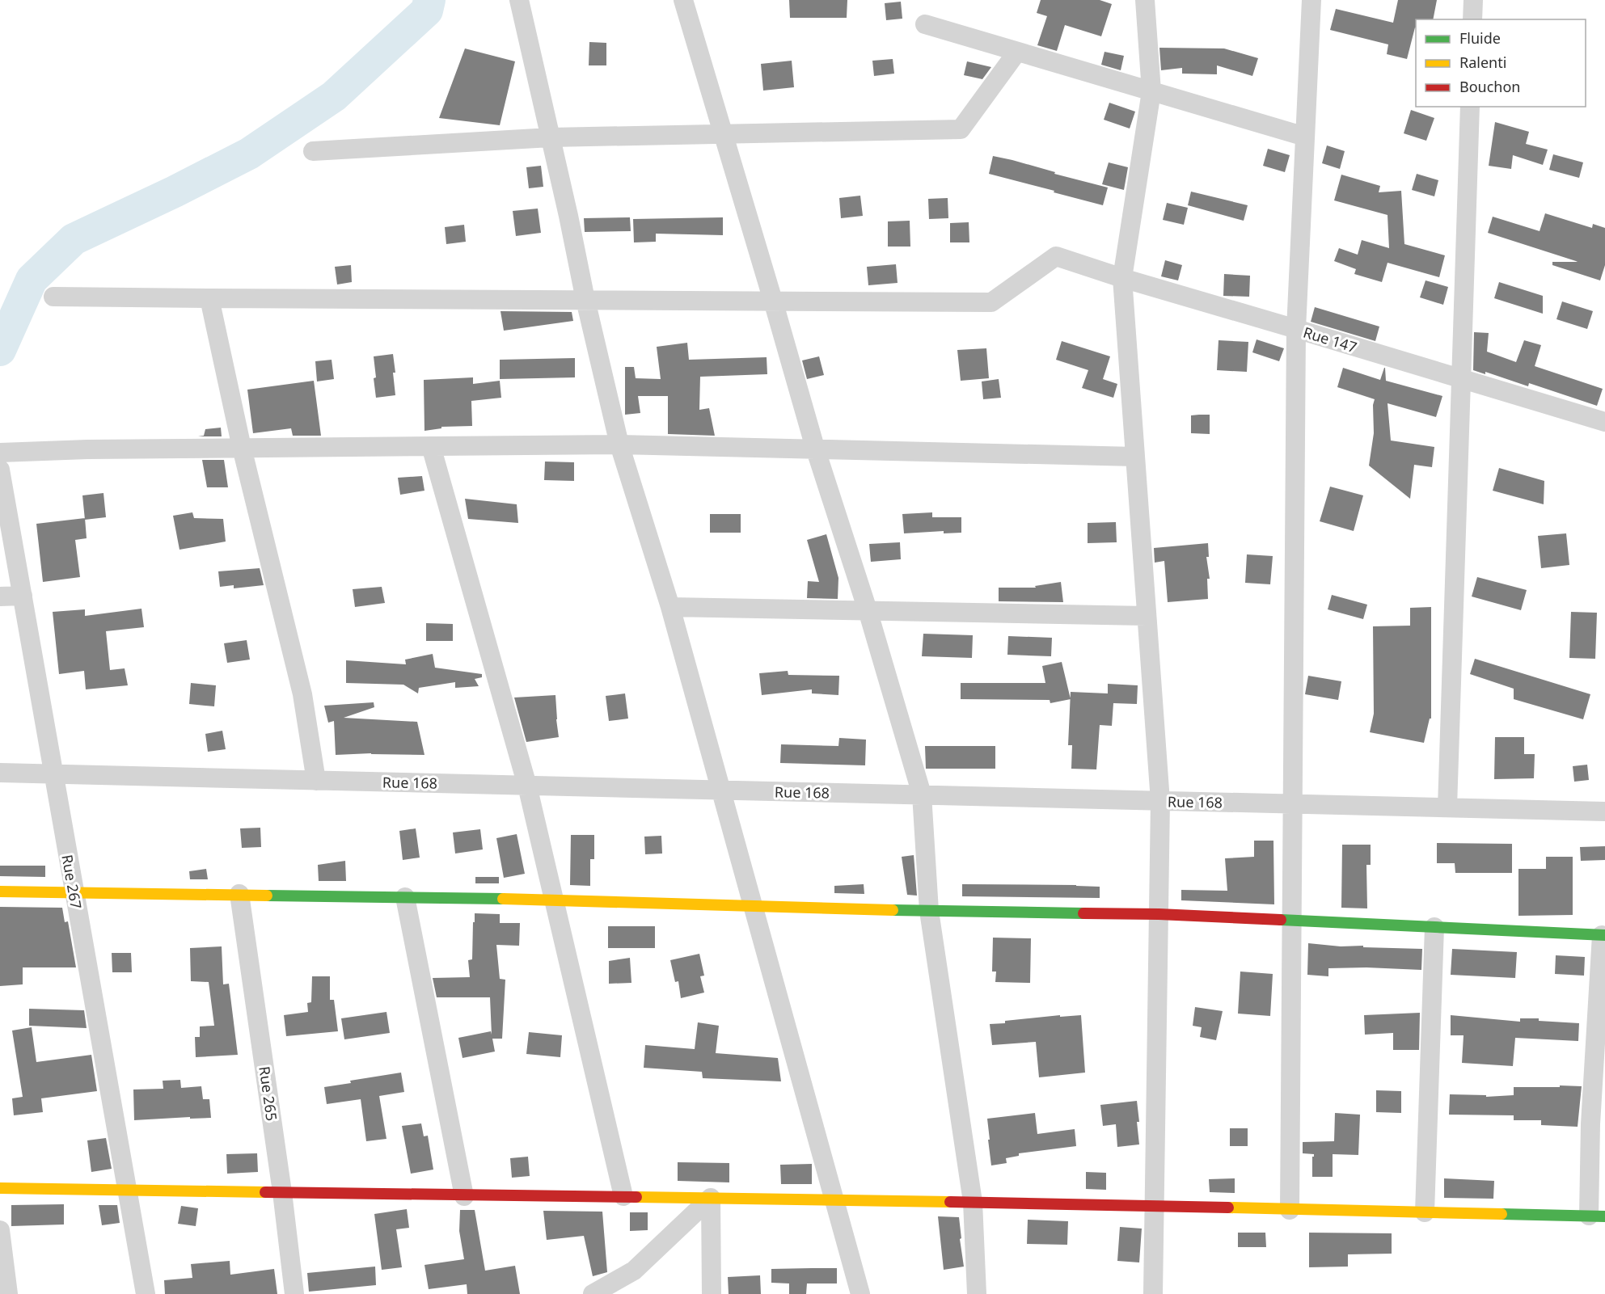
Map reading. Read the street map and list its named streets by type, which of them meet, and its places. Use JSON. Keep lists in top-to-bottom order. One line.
{"streets":{"street":["Rue 147","Rue 168","Rue 267","Rue 265"]},"crossings":[["Rue 168","Rue 267"]],"legend":["Fluide","Ralenti","Bouchon"]}
